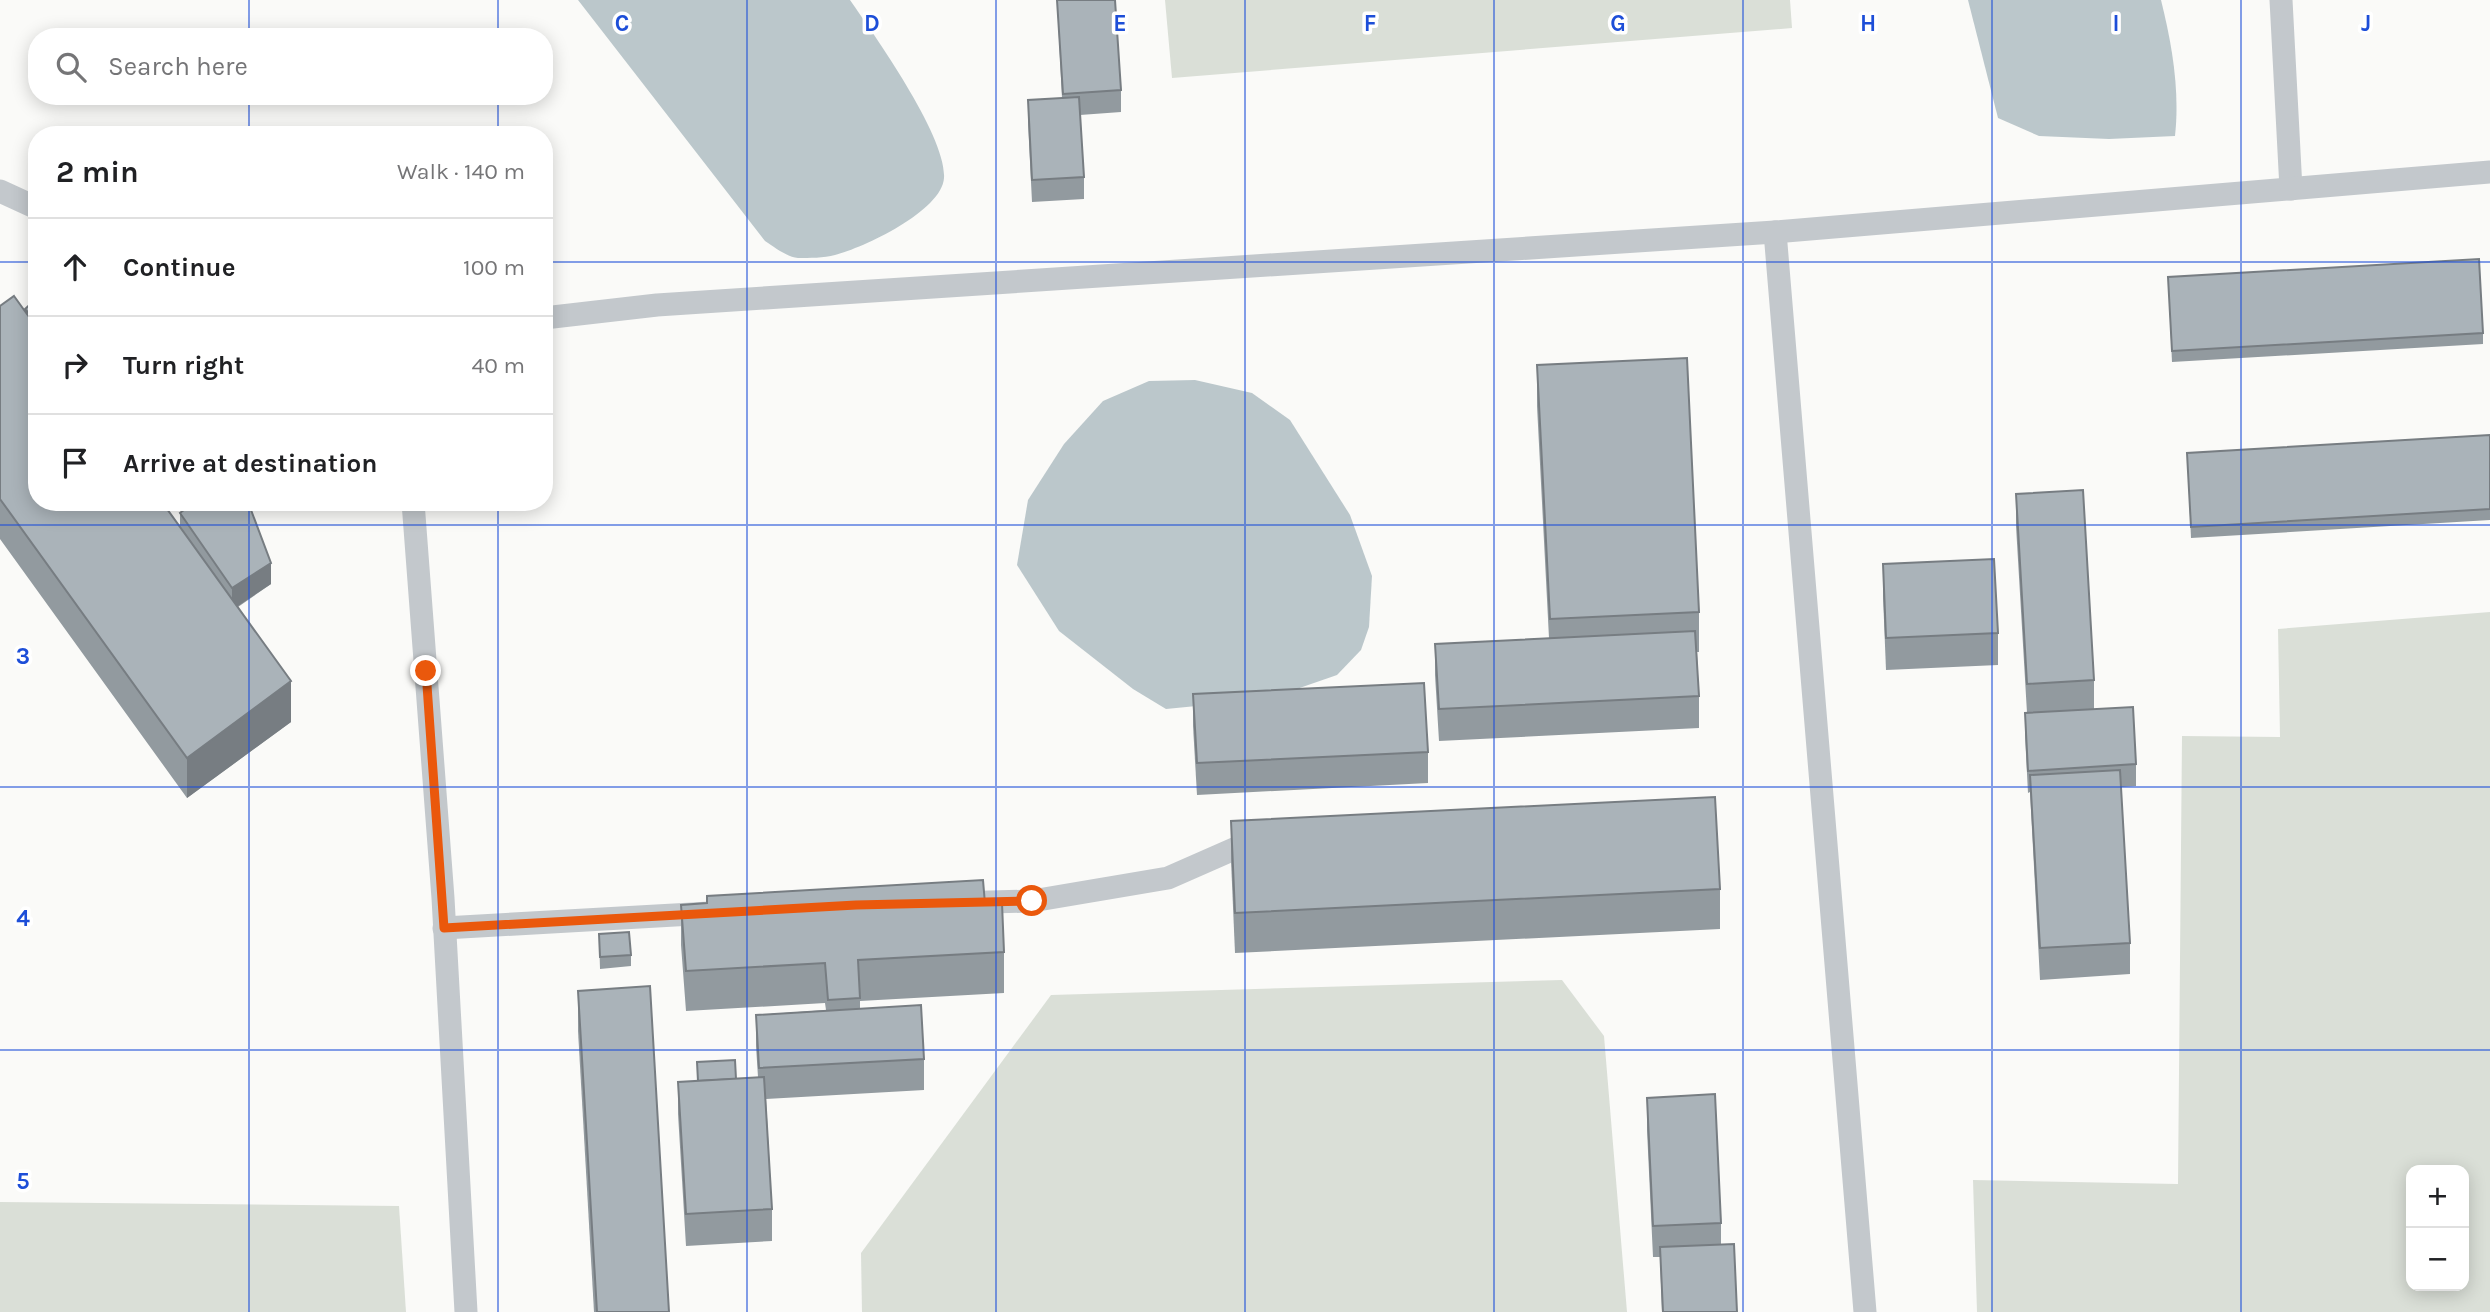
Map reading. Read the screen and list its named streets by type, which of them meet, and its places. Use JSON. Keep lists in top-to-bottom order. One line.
{"page":{"search":"Search here","heading":["2 min","Walk · 140 m"],"list":[["Continue","100 m"],["Turn right","40 m"],"Arrive at destination"],"map_buttons":["+","−"]},"grid":{"columns":["C","D","E","F","G","H","I","J"],"rows":["3","4","5"]}}
